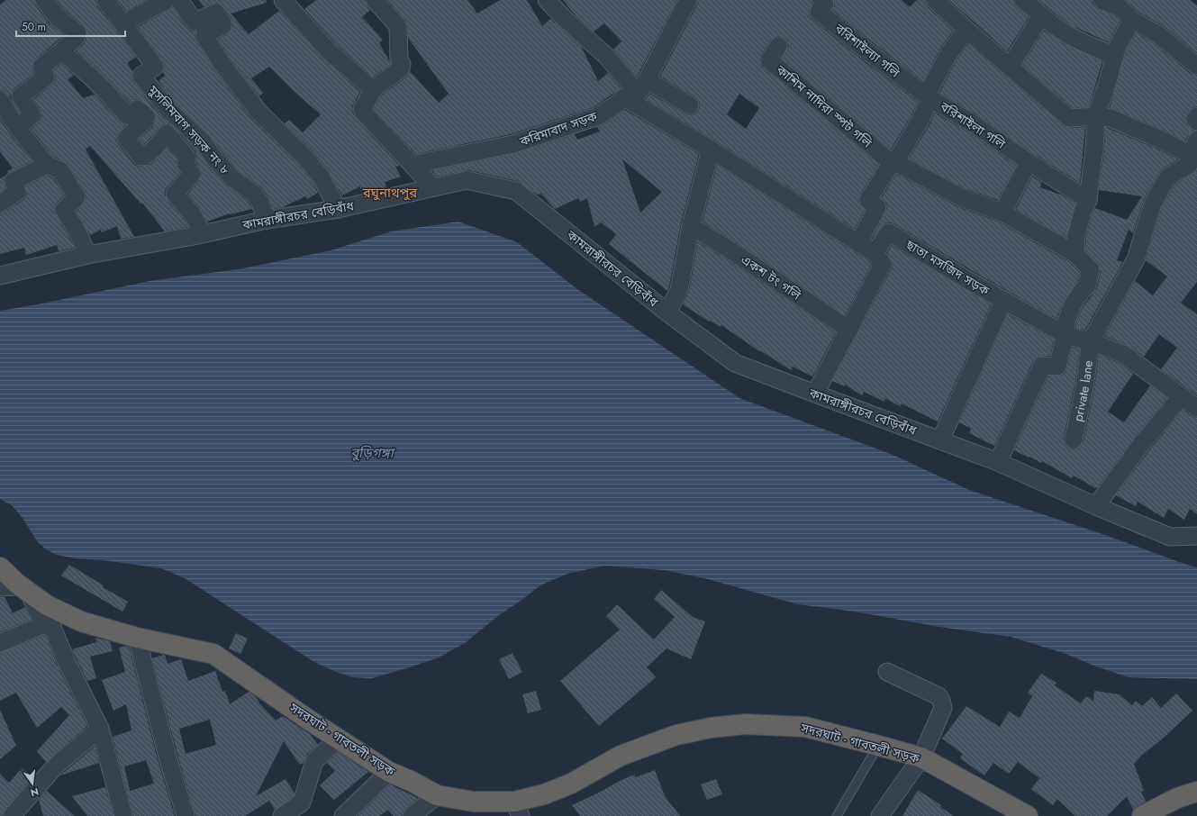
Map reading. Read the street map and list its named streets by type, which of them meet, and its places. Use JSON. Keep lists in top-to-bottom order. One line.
{"streets":{"highway":["সদরঘাট - গাবতলী সড়ক"],"street":["বরিশাইল্যা গলি","কাশিম নাদিরা স্পট গলি","বরিশাইলা গলি","করিমাবাদ সড়ক","মুসলিমবাগ সড়ক নং ৮","কামরাঙ্গীরচর বেড়িবাঁধ","ছাতা মসজিদ সড়ক","একশ টং গলি","private lane"]},"crossings":[["বরিশাইল্যা গলি","বরিশাইলা গলি"],["কাশিম নাদিরা স্পট গলি","বরিশাইলা গলি"],["মুসলিমবাগ সড়ক নং ৮","কামরাঙ্গীরচর বেড়িবাঁধ"],["ছাতা মসজিদ সড়ক","private lane"]],"districts":["রঘুনাথপুর"],"water":["বুড়িগঙ্গা"],"scale_bar":"50 m","north":"bottom"}
